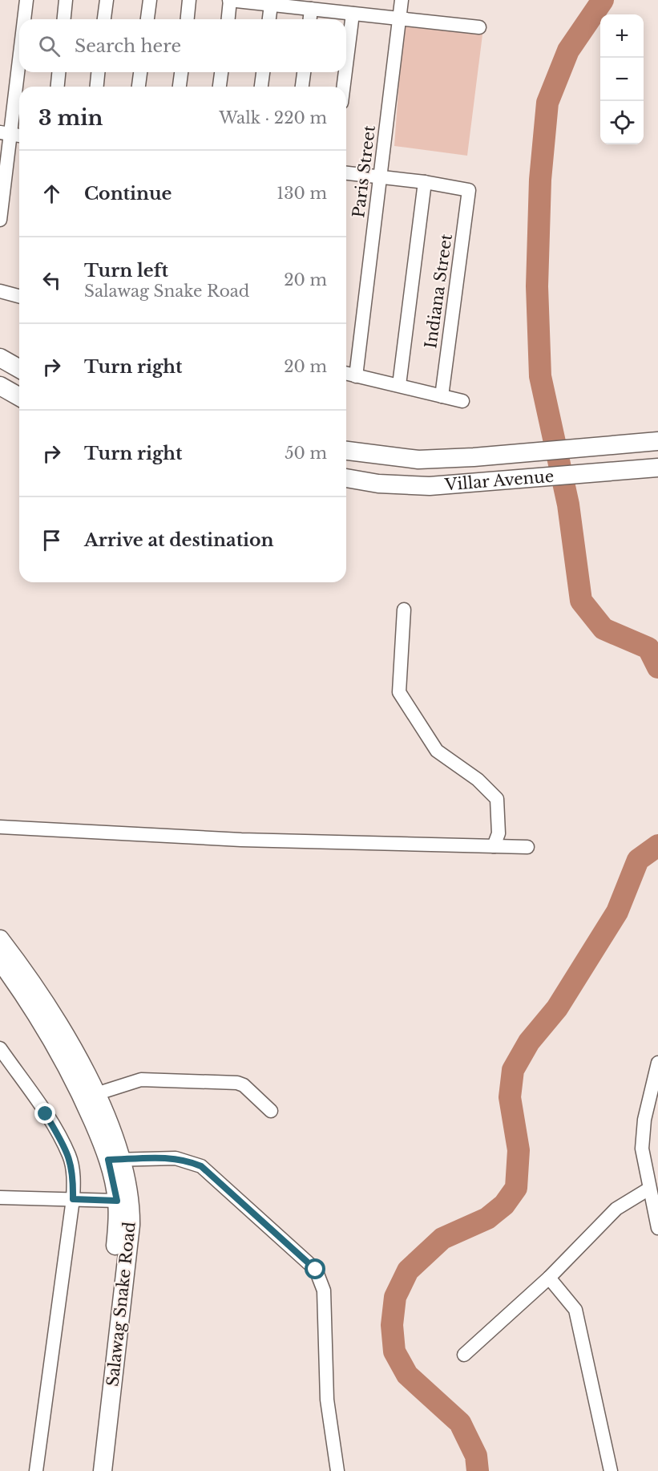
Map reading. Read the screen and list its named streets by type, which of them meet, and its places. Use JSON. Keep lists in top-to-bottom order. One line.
{"streets":{"main road":["Villar Avenue","Salawag Snake Road"],"street":["Paris Street","Indiana Street"]},"page":{"map_buttons":["+","−"],"search":"Search here","heading":["3 min","Walk · 220 m"],"list":[["Continue","130 m"],["Turn left","Salawag Snake Road","20 m"],["Turn right","20 m"],["Turn right","50 m"],"Arrive at destination"]}}
